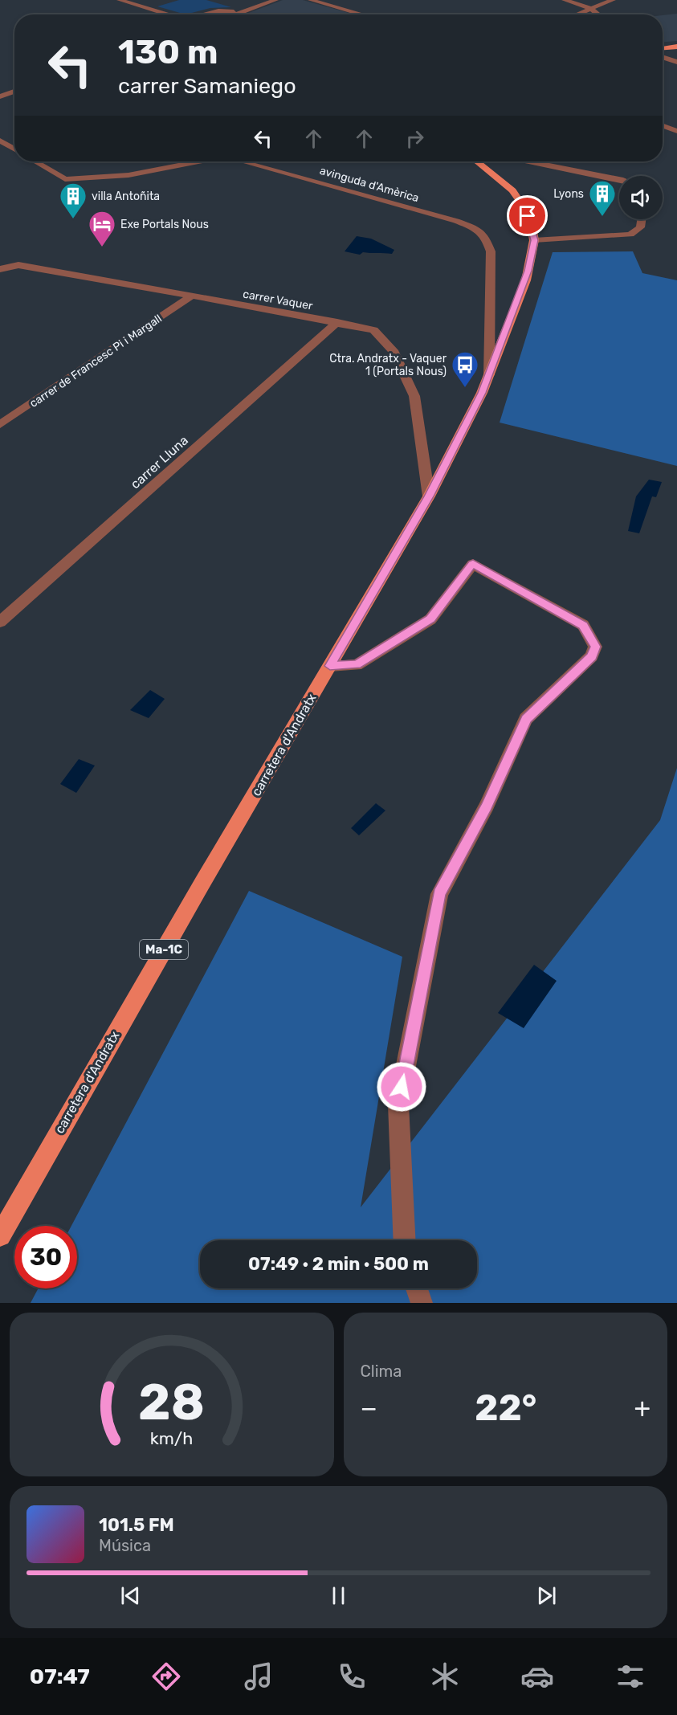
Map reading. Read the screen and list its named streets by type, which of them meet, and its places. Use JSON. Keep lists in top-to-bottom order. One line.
{"streets":{"main road":["carretera d'Andratx","Ma-1C"],"street":["avinguda d'Amèrica","carrer Vaquer","carrer de Francesc Pi i Margall","carrer Lluna"]},"crossings":[["avinguda d'Amèrica","carretera d'Andratx"],["carrer Vaquer","carrer de Francesc Pi i Margall"],["carrer Vaquer","carrer Lluna"],["carrer Vaquer","carretera d'Andratx"]],"places":{"building":["Lyons","villa Antoñita"],"hotel":["Exe Portals Nous"],"bus stop":["Ctra. Andratx - Vaquer 1 (Portals Nous)"]},"page":{"turn":["130 m","carrer Samaniego"],"limit":"30","trip":"07:49 · 2 min · 500 m","tile":"Clima","heat":["−","22°","+"],"song":["101.5 FM","Música"],"tabs":"07:47","gauge":["28","km/h"]}}
